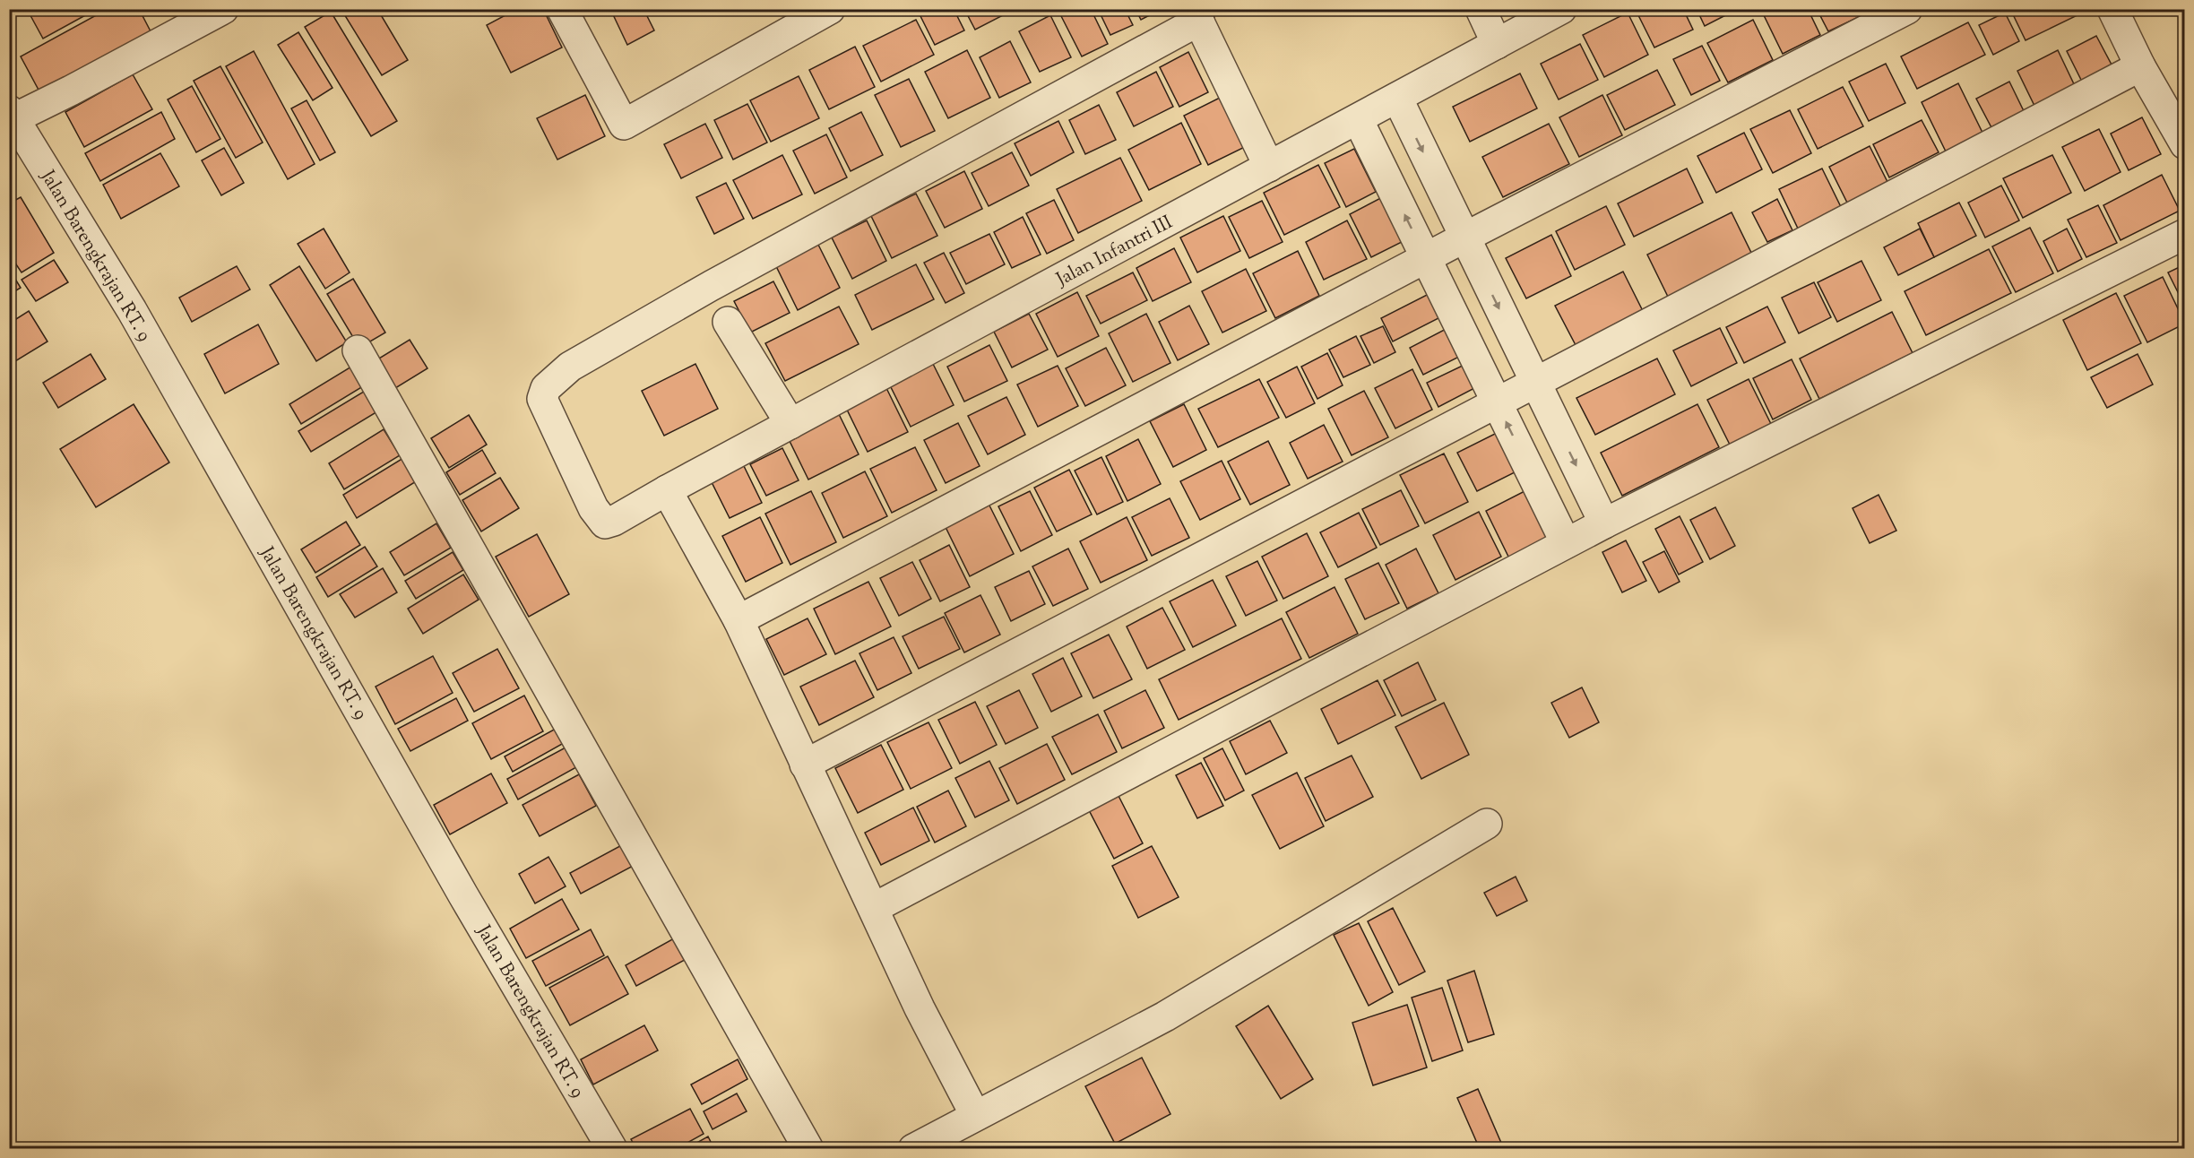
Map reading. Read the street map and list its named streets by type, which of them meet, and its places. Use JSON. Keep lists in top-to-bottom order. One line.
{"streets":{"street":["Jalan Infantri III","Jalan Barengkrajan RT. 9"]}}
